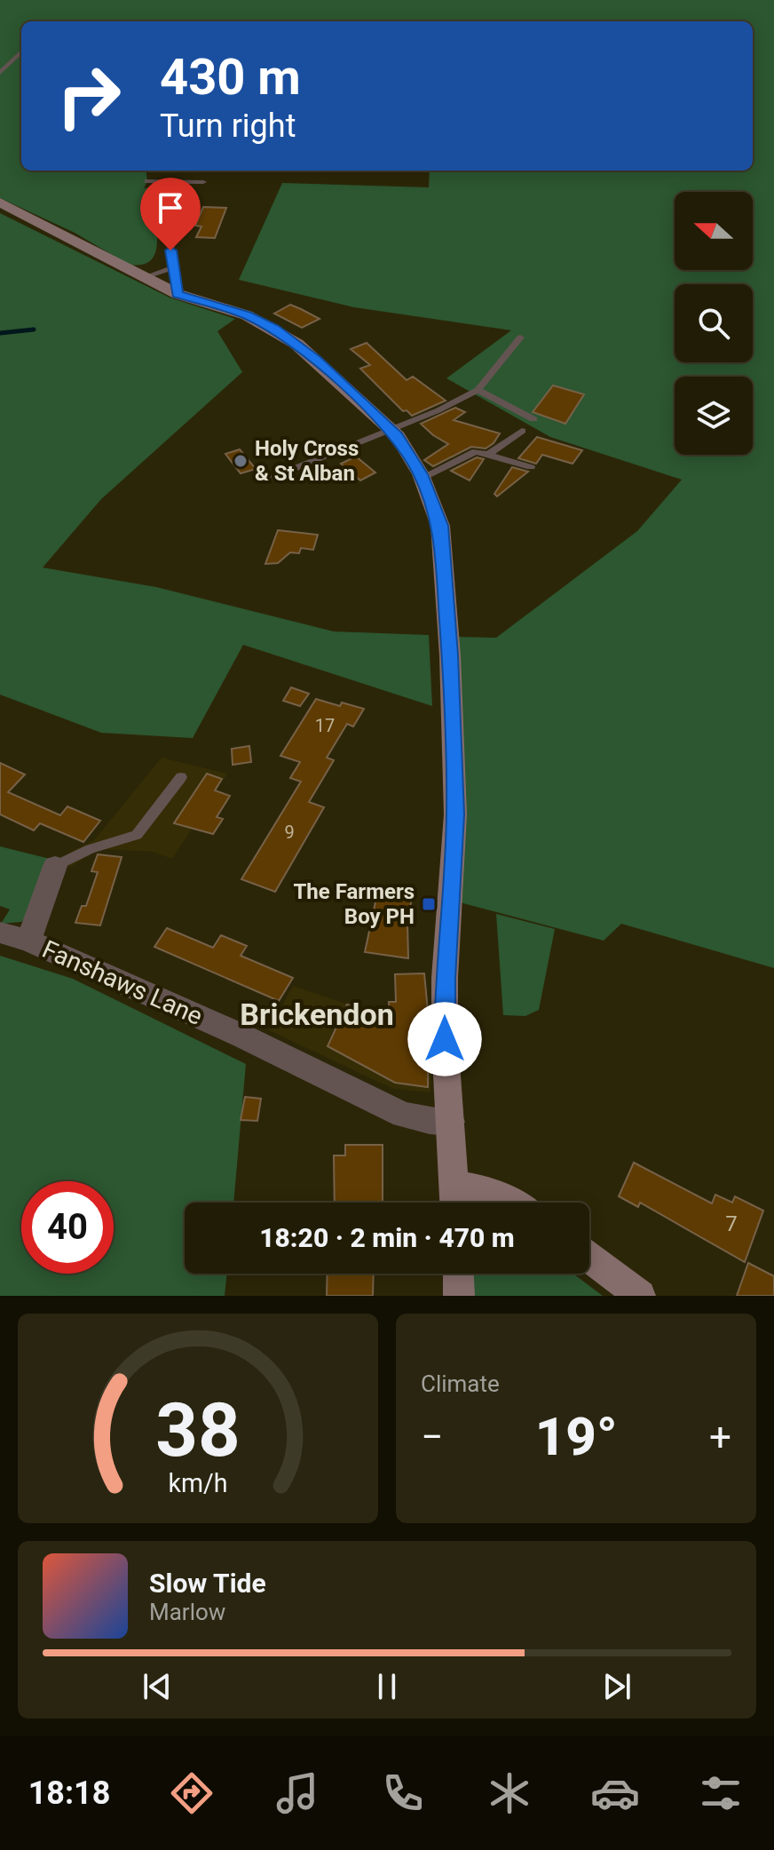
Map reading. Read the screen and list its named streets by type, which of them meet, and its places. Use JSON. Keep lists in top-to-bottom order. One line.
{"streets":{"street":["Fanshaws Lane"]},"districts":["Brickendon"],"places":{"other":["Holy Cross & St Alban"],"transit":["The Farmers Boy PH"]},"house_numbers":["17","9","7"],"north":"left","page":{"turn":["430 m","Turn right"],"limit":"40","trip":"18:20 · 2 min · 470 m","tile":"Climate","heat":["−","19°","+"],"song":["Slow Tide","Marlow"],"tabs":"18:18","gauge":["38","km/h"]}}
